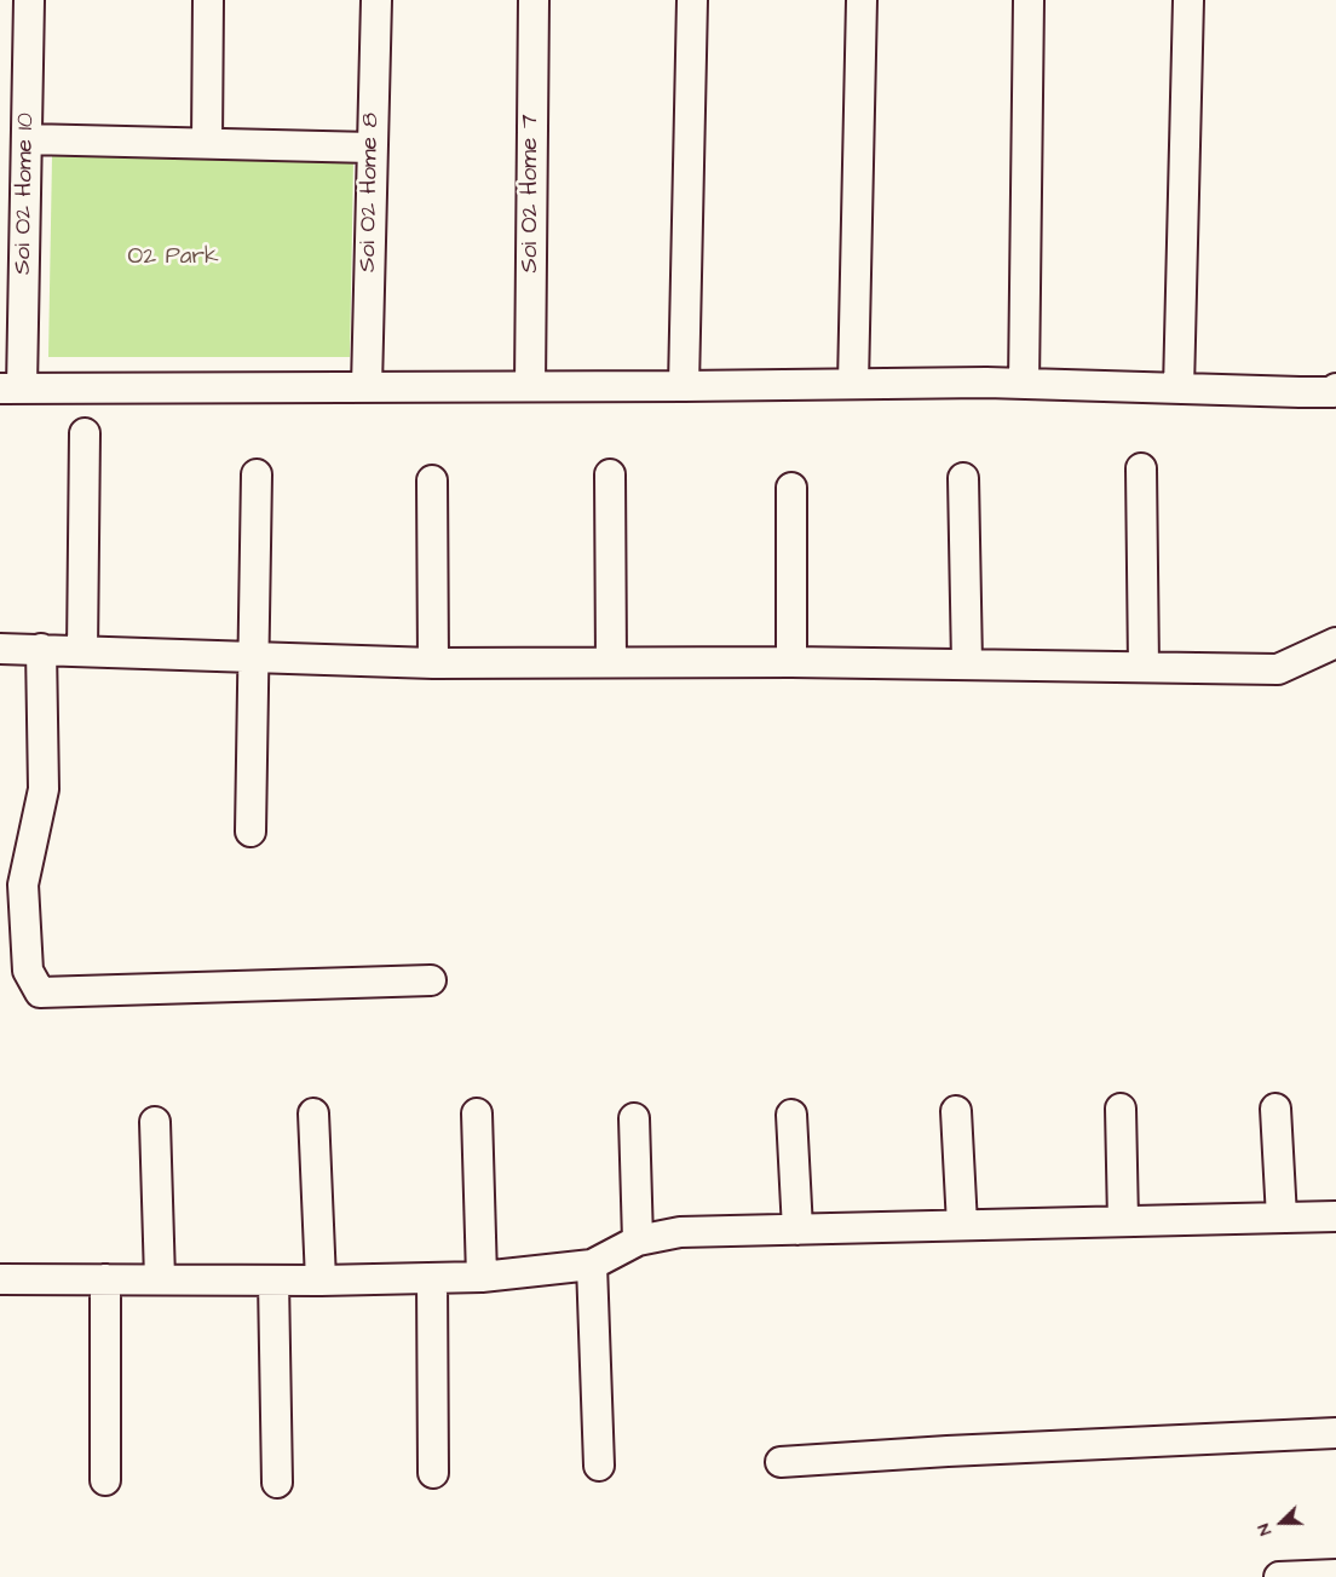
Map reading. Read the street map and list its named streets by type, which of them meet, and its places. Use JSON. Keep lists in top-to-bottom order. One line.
{"streets":{"street":["Soi O2 Home 8","Soi O2 Home 10","Soi O2 Home 7"]},"parks":["O2 Park"],"north":"left"}
